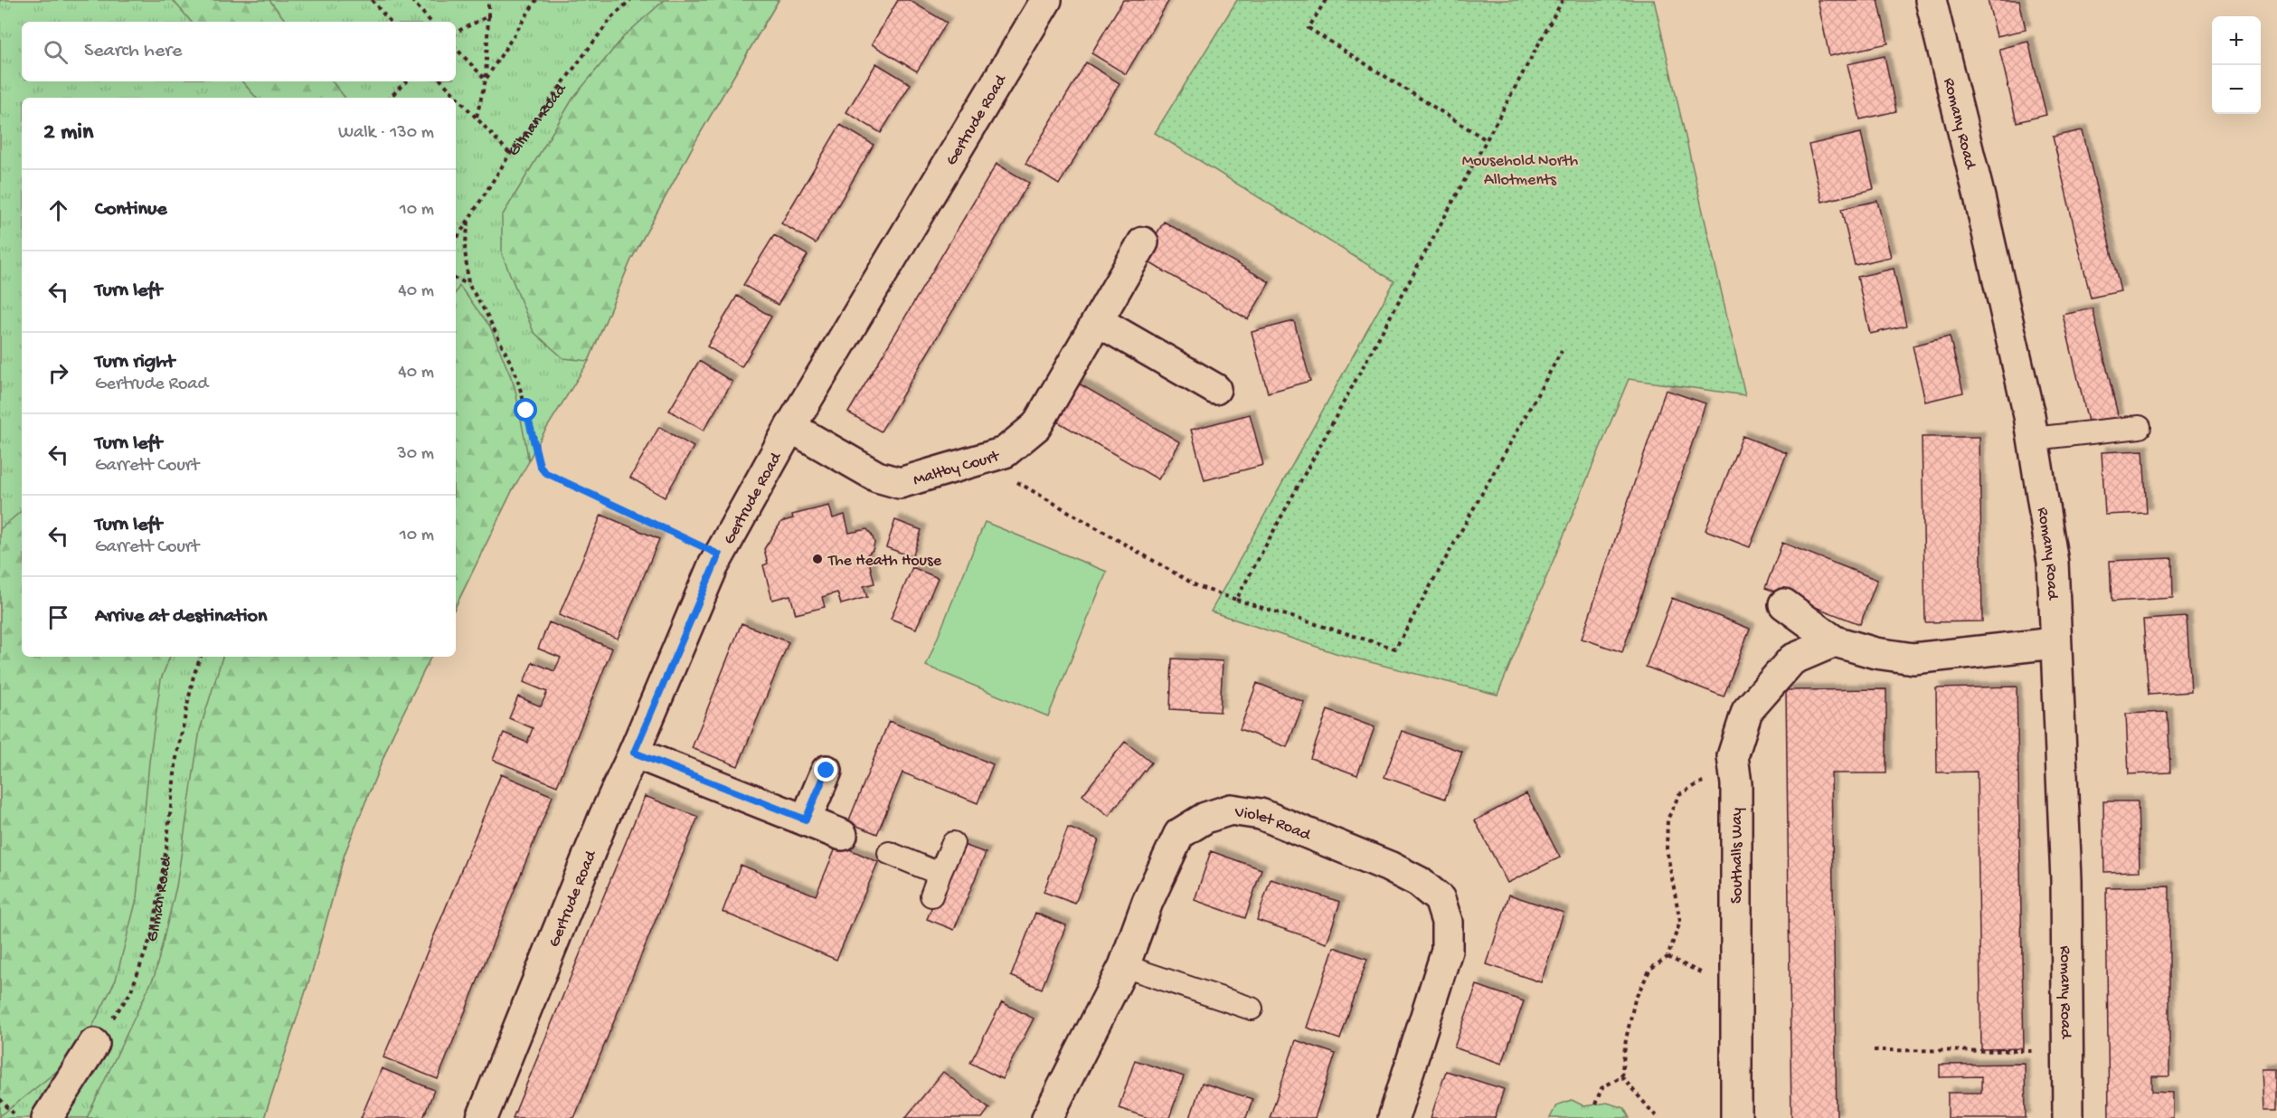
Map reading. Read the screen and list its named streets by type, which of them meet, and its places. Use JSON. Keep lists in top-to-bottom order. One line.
{"streets":{"street":["Gertrude Road","Romany Road","Maltby Court","Violet Road","Southalls Way"],"path":["Gilman Road"]},"crossings":[["Gertrude Road","Maltby Court"]],"parks":["Mousehold North Allotments"],"places":["The Heath House"],"page":{"map_buttons":["+","−"],"search":"Search here","heading":["2 min","Walk · 130 m"],"list":[["Continue","10 m"],["Turn left","40 m"],["Turn right","Gertrude Road","40 m"],["Turn left","Garrett Court","30 m"],["Turn left","Garrett Court","10 m"],"Arrive at destination"]}}
